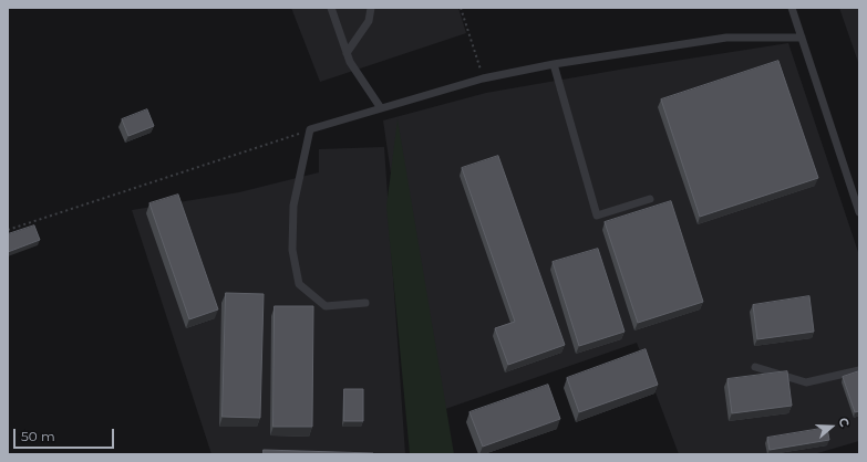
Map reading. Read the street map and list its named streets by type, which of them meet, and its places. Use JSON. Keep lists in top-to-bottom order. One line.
{"scale_bar":"50 m","north":"right"}
